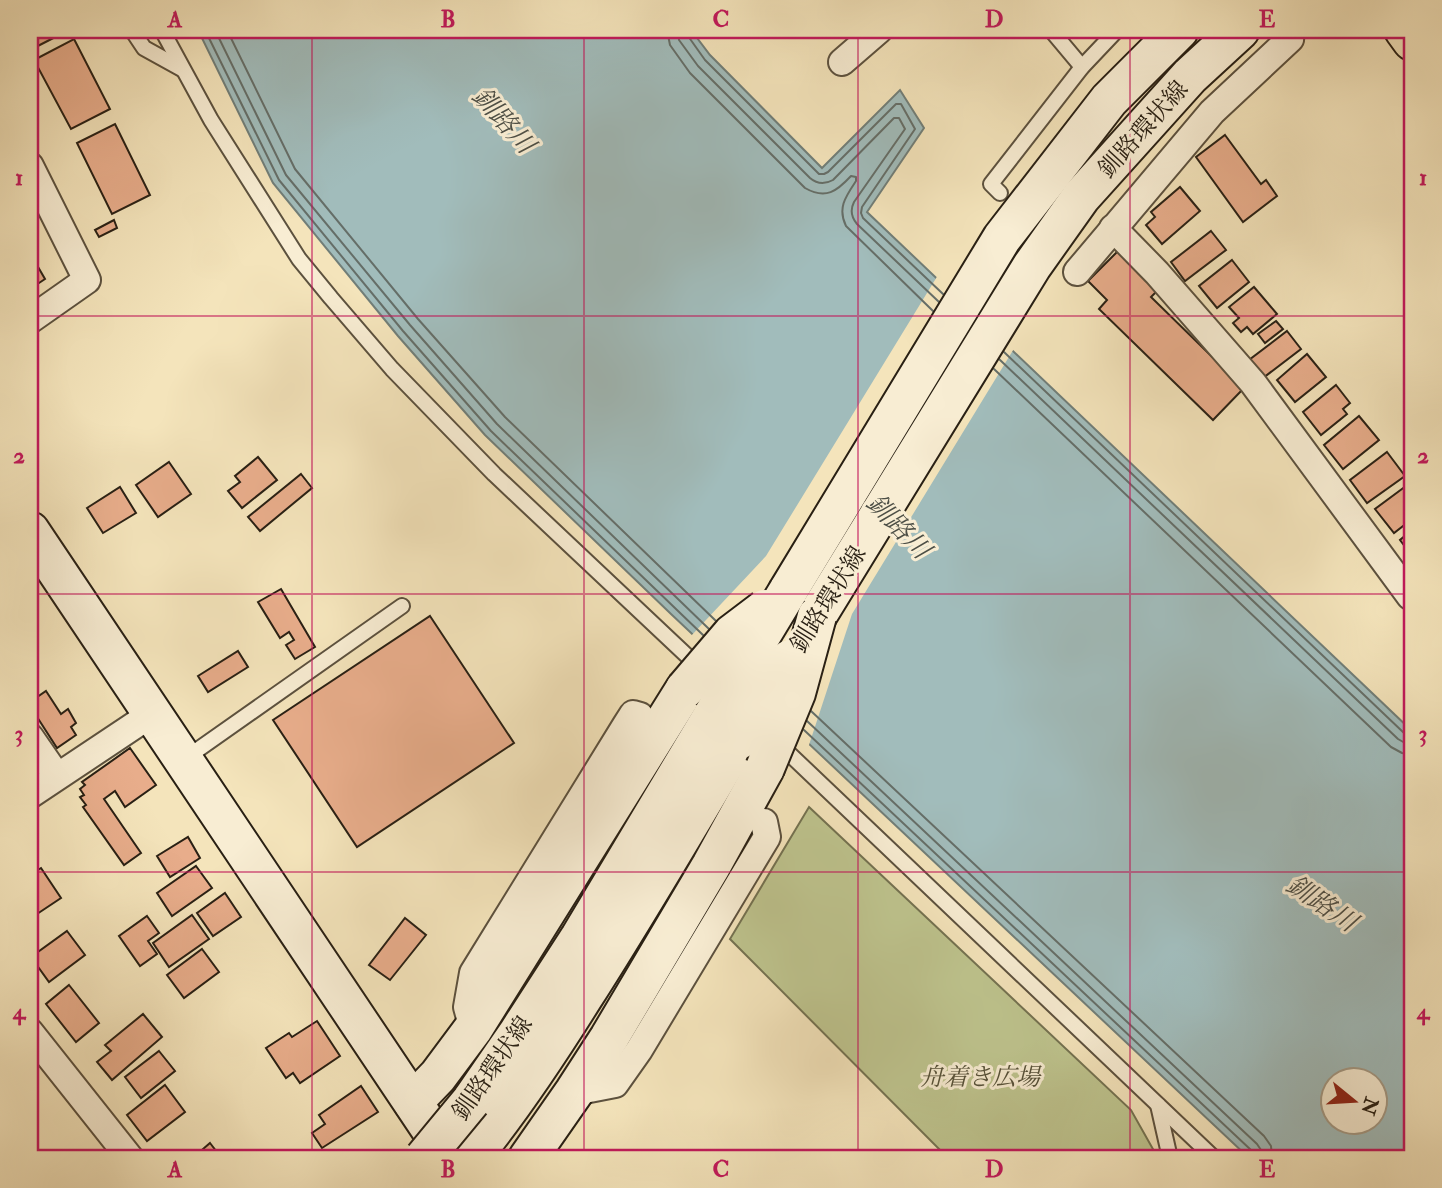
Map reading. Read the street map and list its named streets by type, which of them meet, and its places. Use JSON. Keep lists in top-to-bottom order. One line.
{"streets":{"street":["釧路環状線"]},"water":["釧路川"],"parks":["舟着き広場"],"north":"right","grid":{"columns":["A","B","C","D","E"],"rows":["1","2","3","4"]}}
